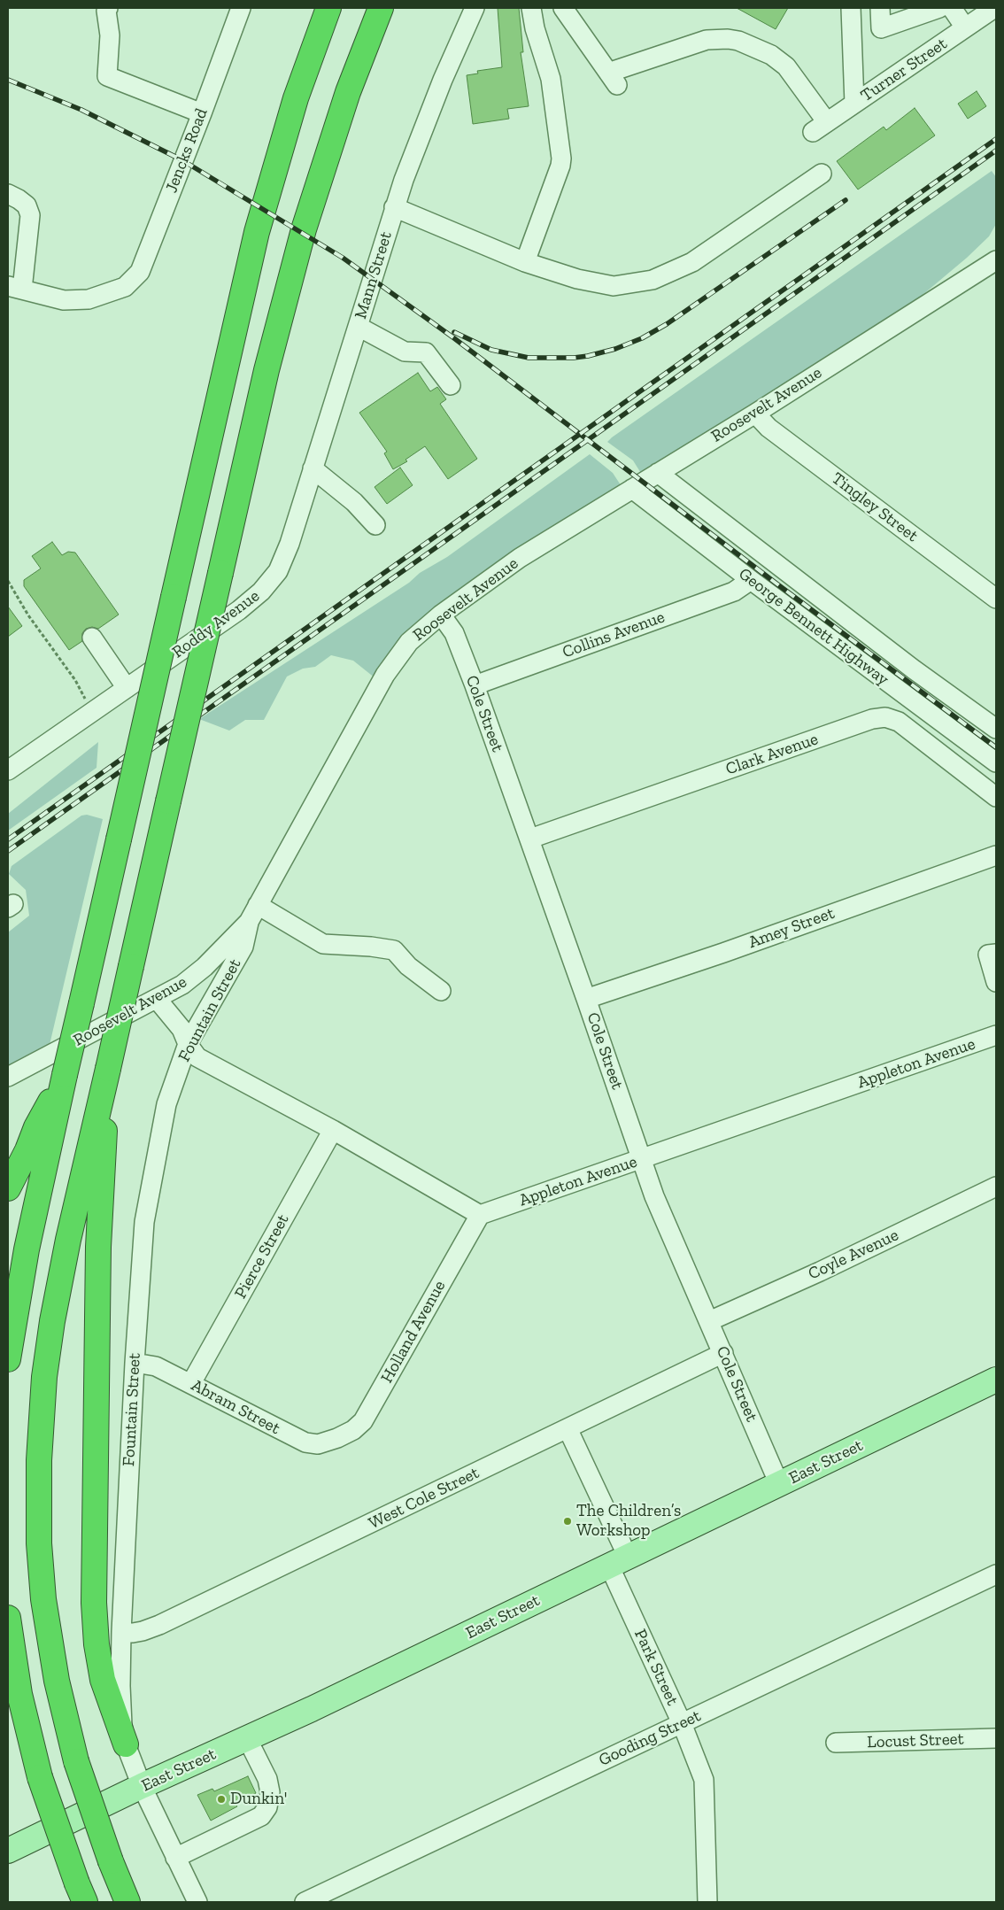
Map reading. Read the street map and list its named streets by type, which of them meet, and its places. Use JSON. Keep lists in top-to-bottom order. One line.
{"streets":{"main road":["East Street"],"street":["Turner Street","Jencks Road","Mann Street","Roosevelt Avenue","Tingley Street","Roddy Avenue","George Bennett Highway","Collins Avenue","Cole Street","Clark Avenue","Amey Street","Fountain Street","Appleton Avenue","Coyle Avenue","Pierce Street","Holland Avenue","Abram Street","West Cole Street","Park Street","Gooding Street","Locust Street"]},"crossings":[["Mann Street","Roddy Avenue"],["Roosevelt Avenue","Tingley Street"],["Roosevelt Avenue","George Bennett Highway"],["Roosevelt Avenue","Cole Street"],["Roosevelt Avenue","Fountain Street"],["George Bennett Highway","Collins Avenue"],["Collins Avenue","Cole Street"],["Cole Street","Clark Avenue"],["Cole Street","Amey Street"],["Cole Street","Appleton Avenue"],["Cole Street","Coyle Avenue"],["Cole Street","East Street"],["Cole Street","West Cole Street"],["Fountain Street","Abram Street"],["Fountain Street","East Street"],["Fountain Street","West Cole Street"],["Appleton Avenue","Holland Avenue"],["Pierce Street","Abram Street"],["Holland Avenue","Abram Street"],["East Street","Park Street"],["West Cole Street","Park Street"],["Park Street","Gooding Street"]],"places":["The Children’s Workshop","Dunkin'"]}
